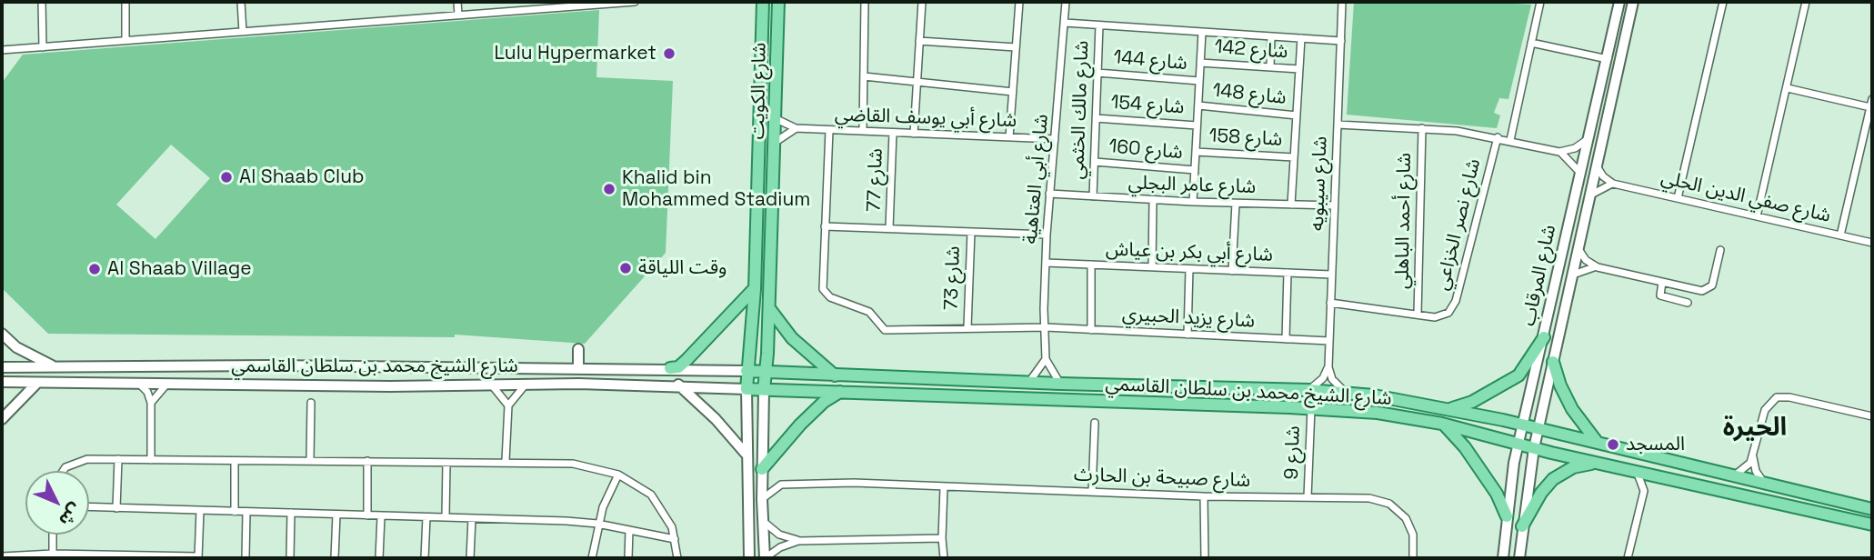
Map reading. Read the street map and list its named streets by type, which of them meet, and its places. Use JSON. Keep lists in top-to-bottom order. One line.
{"streets":{"main road":["شارع الكويت","شارع المرقاب","شارع الشيخ محمد بن سلطان القاسمي"],"street":["شارع 142","شارع 144","شارع 148","شارع 154","شارع مالك الخثمي","شارع أبي يوسف القاضي","شارع 158","شارع 160","شارع أبي العتاهية","شارع 77","شارع سيبويه","شارع عامر البجلي","شارع صفي الدين الحلي","شارع أحمد الباهلي","شارع نصر الخزاعي","شارع أبي بكر بن عياش","شارع 73","شارع يزيد الحبيري","شارع 9","شارع صبيحة بن الحارث"]},"crossings":[["شارع 144","شارع مالك الخثمي"],["شارع الكويت","شارع أبي يوسف القاضي"],["شارع الكويت","شارع الشيخ محمد بن سلطان القاسمي"],["شارع 154","شارع مالك الخثمي"],["شارع مالك الخثمي","شارع 160"],["شارع مالك الخثمي","شارع عامر البجلي"],["شارع أبي يوسف القاضي","شارع أبي العتاهية"],["شارع أبي يوسف القاضي","شارع 77"],["شارع أبي العتاهية","شارع عامر البجلي"],["شارع أبي العتاهية","شارع أبي بكر بن عياش"],["شارع أبي العتاهية","شارع يزيد الحبيري"],["شارع سيبويه","شارع عامر البجلي"],["شارع سيبويه","شارع نصر الخزاعي"],["شارع سيبويه","شارع أبي بكر بن عياش"],["شارع سيبويه","شارع يزيد الحبيري"],["شارع أحمد الباهلي","شارع نصر الخزاعي"],["شارع المرقاب","شارع الشيخ محمد بن سلطان القاسمي"],["شارع 73","شارع يزيد الحبيري"],["شارع الشيخ محمد بن سلطان القاسمي","شارع 9"],["شارع 9","شارع صبيحة بن الحارث"]],"districts":["الحيرة"],"places":["Lulu Hypermarket","Al Shaab Club","Khalid bin Mohammed Stadium","وقت اللياقة","Al Shaab Village","المسجد"],"north":"bottom right"}
